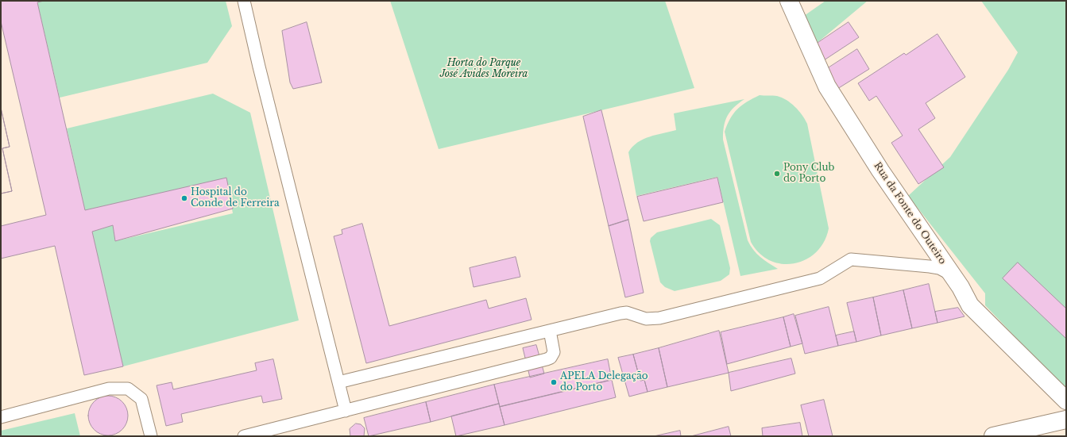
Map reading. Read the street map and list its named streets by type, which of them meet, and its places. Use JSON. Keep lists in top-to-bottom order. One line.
{"streets":{"street":["Rua da Fonte do Outeiro"]},"parks":["Horta do Parque José Avides Moreira"],"places":["Pony Club do Porto","Hospital do Conde de Ferreira","APELA Delegação do Porto"]}
